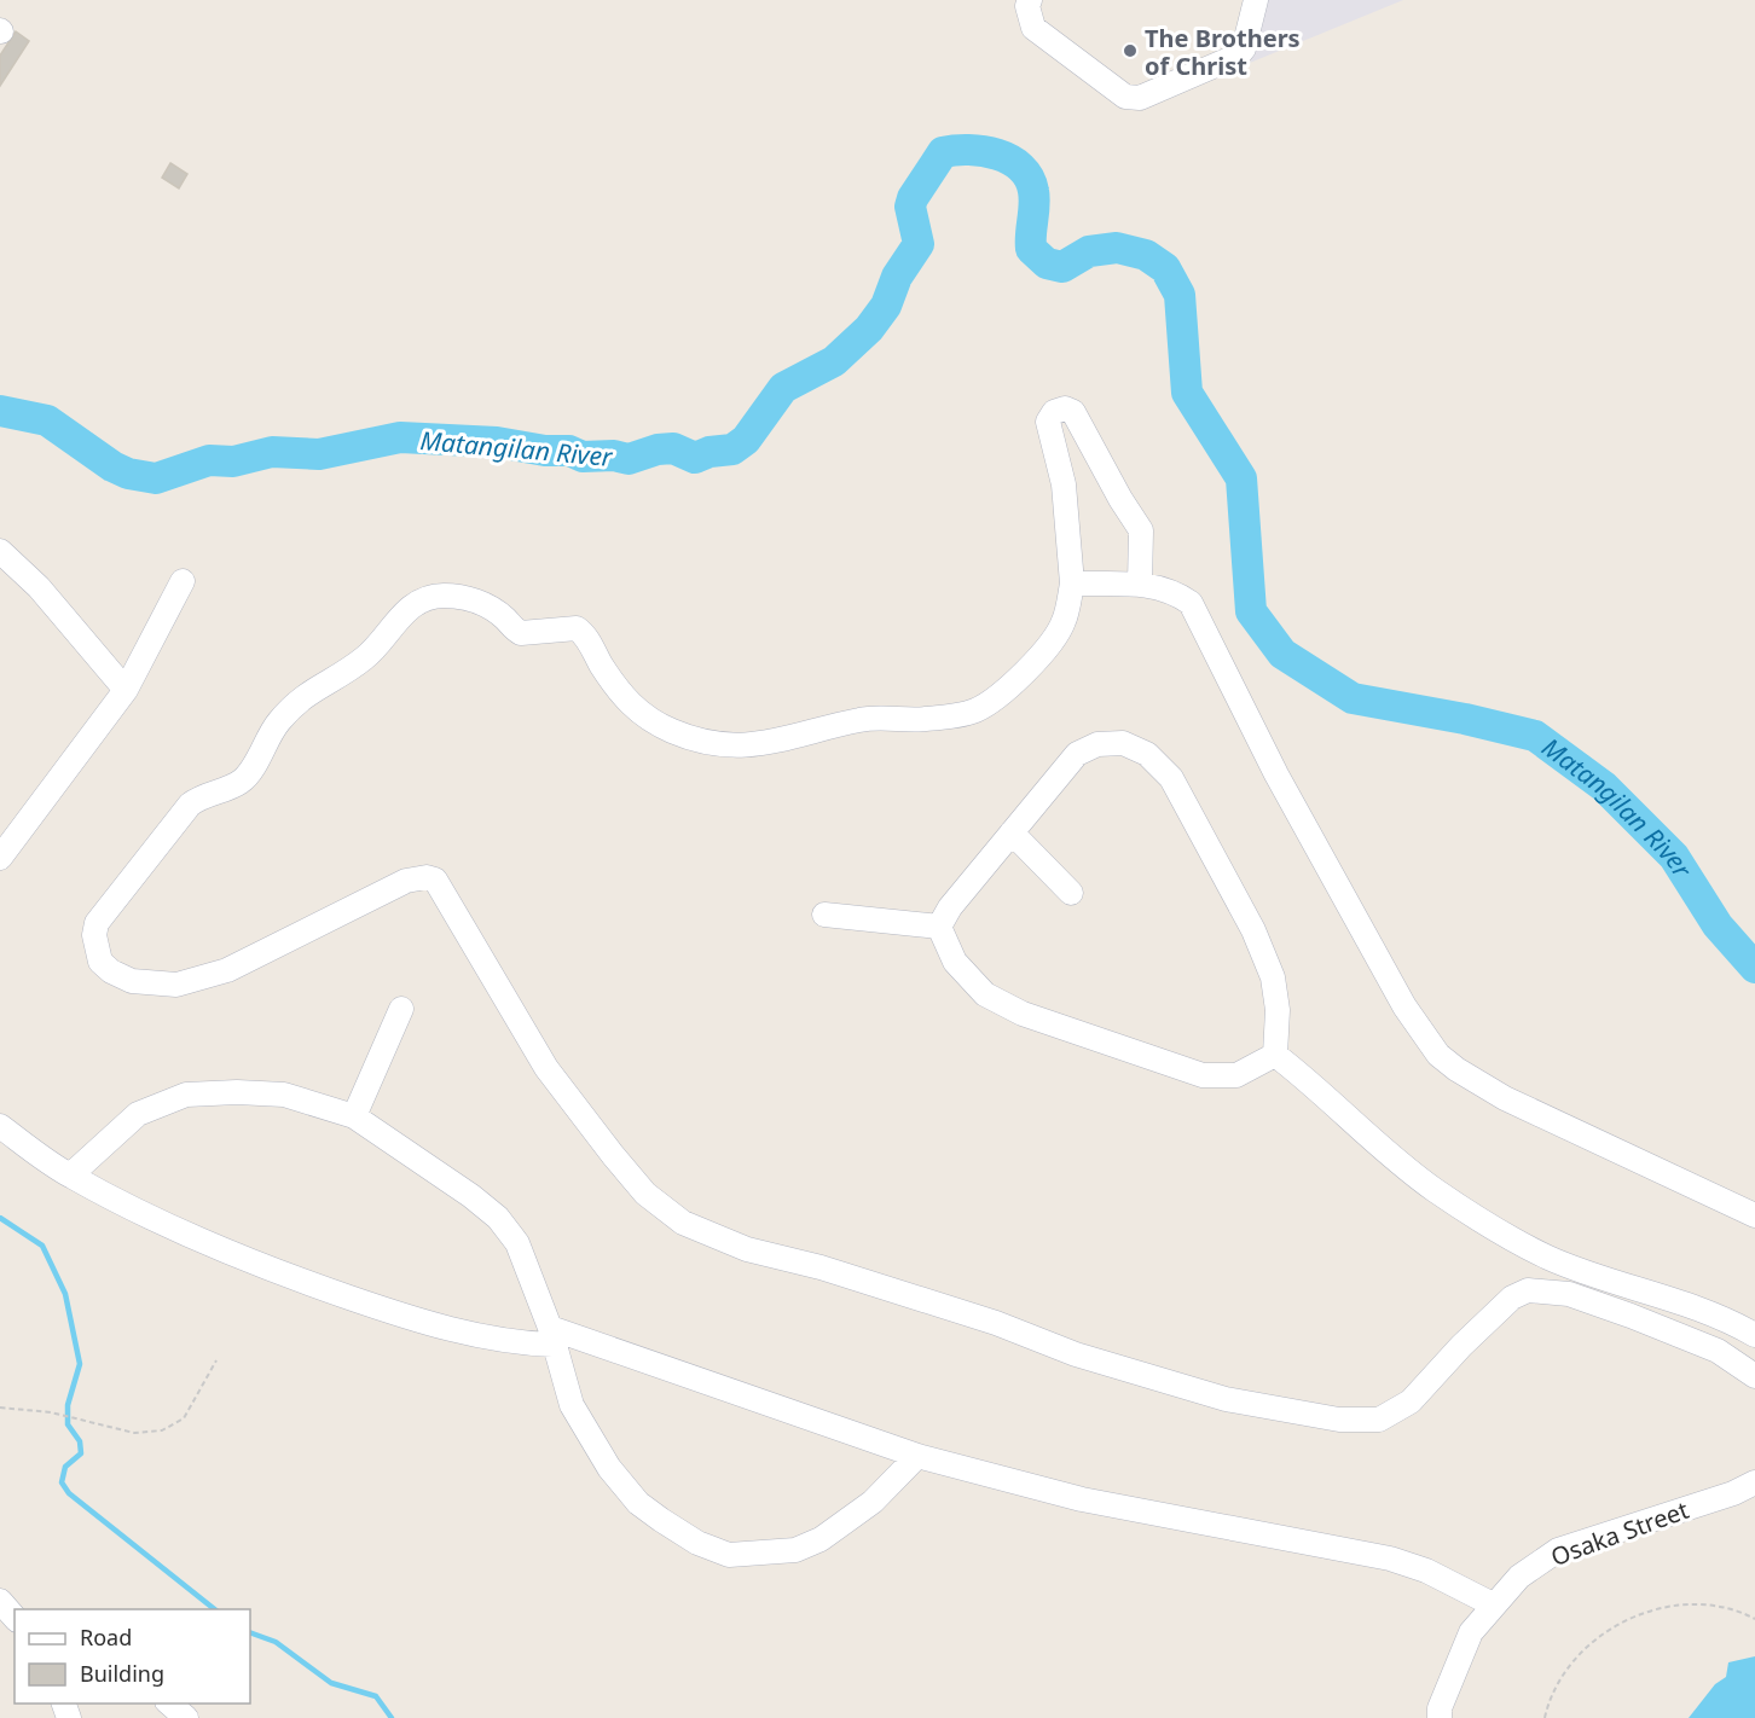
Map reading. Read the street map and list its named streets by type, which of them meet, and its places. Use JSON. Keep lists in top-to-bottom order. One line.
{"streets":{"street":["Osaka Street"]},"water":["Matangilan River"],"places":["The Brothers of Christ"],"legend":["Road","Building"]}
